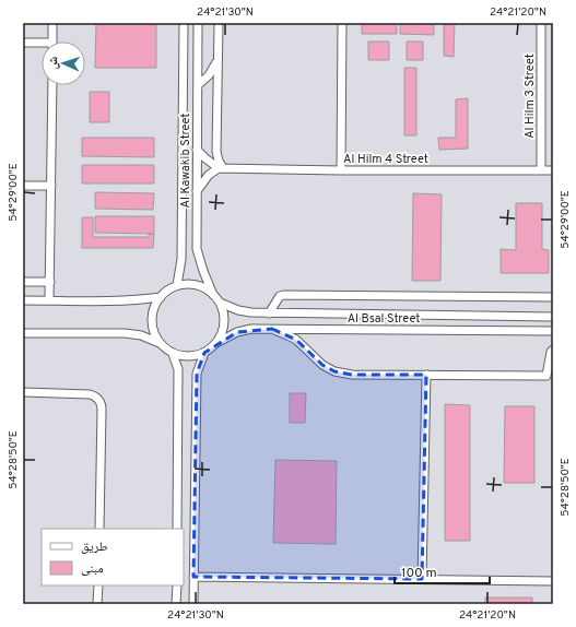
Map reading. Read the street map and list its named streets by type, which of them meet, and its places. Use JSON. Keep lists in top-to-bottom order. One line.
{"streets":{"street":["Al Hilm 3 Street","Al Hilm 4 Street","Al Kawakib Street","Al Bsal Street"]},"crossings":[["Al Hilm 3 Street","Al Hilm 4 Street"],["Al Kawakib Street","Al Bsal Street"]],"legend":["طريق","مبنى"],"scale_bar":"100 m","north":"left","coordinates":["24°21'30\"N","24°21'20\"N","54°29'00\"E","54°28'50\"E"]}
